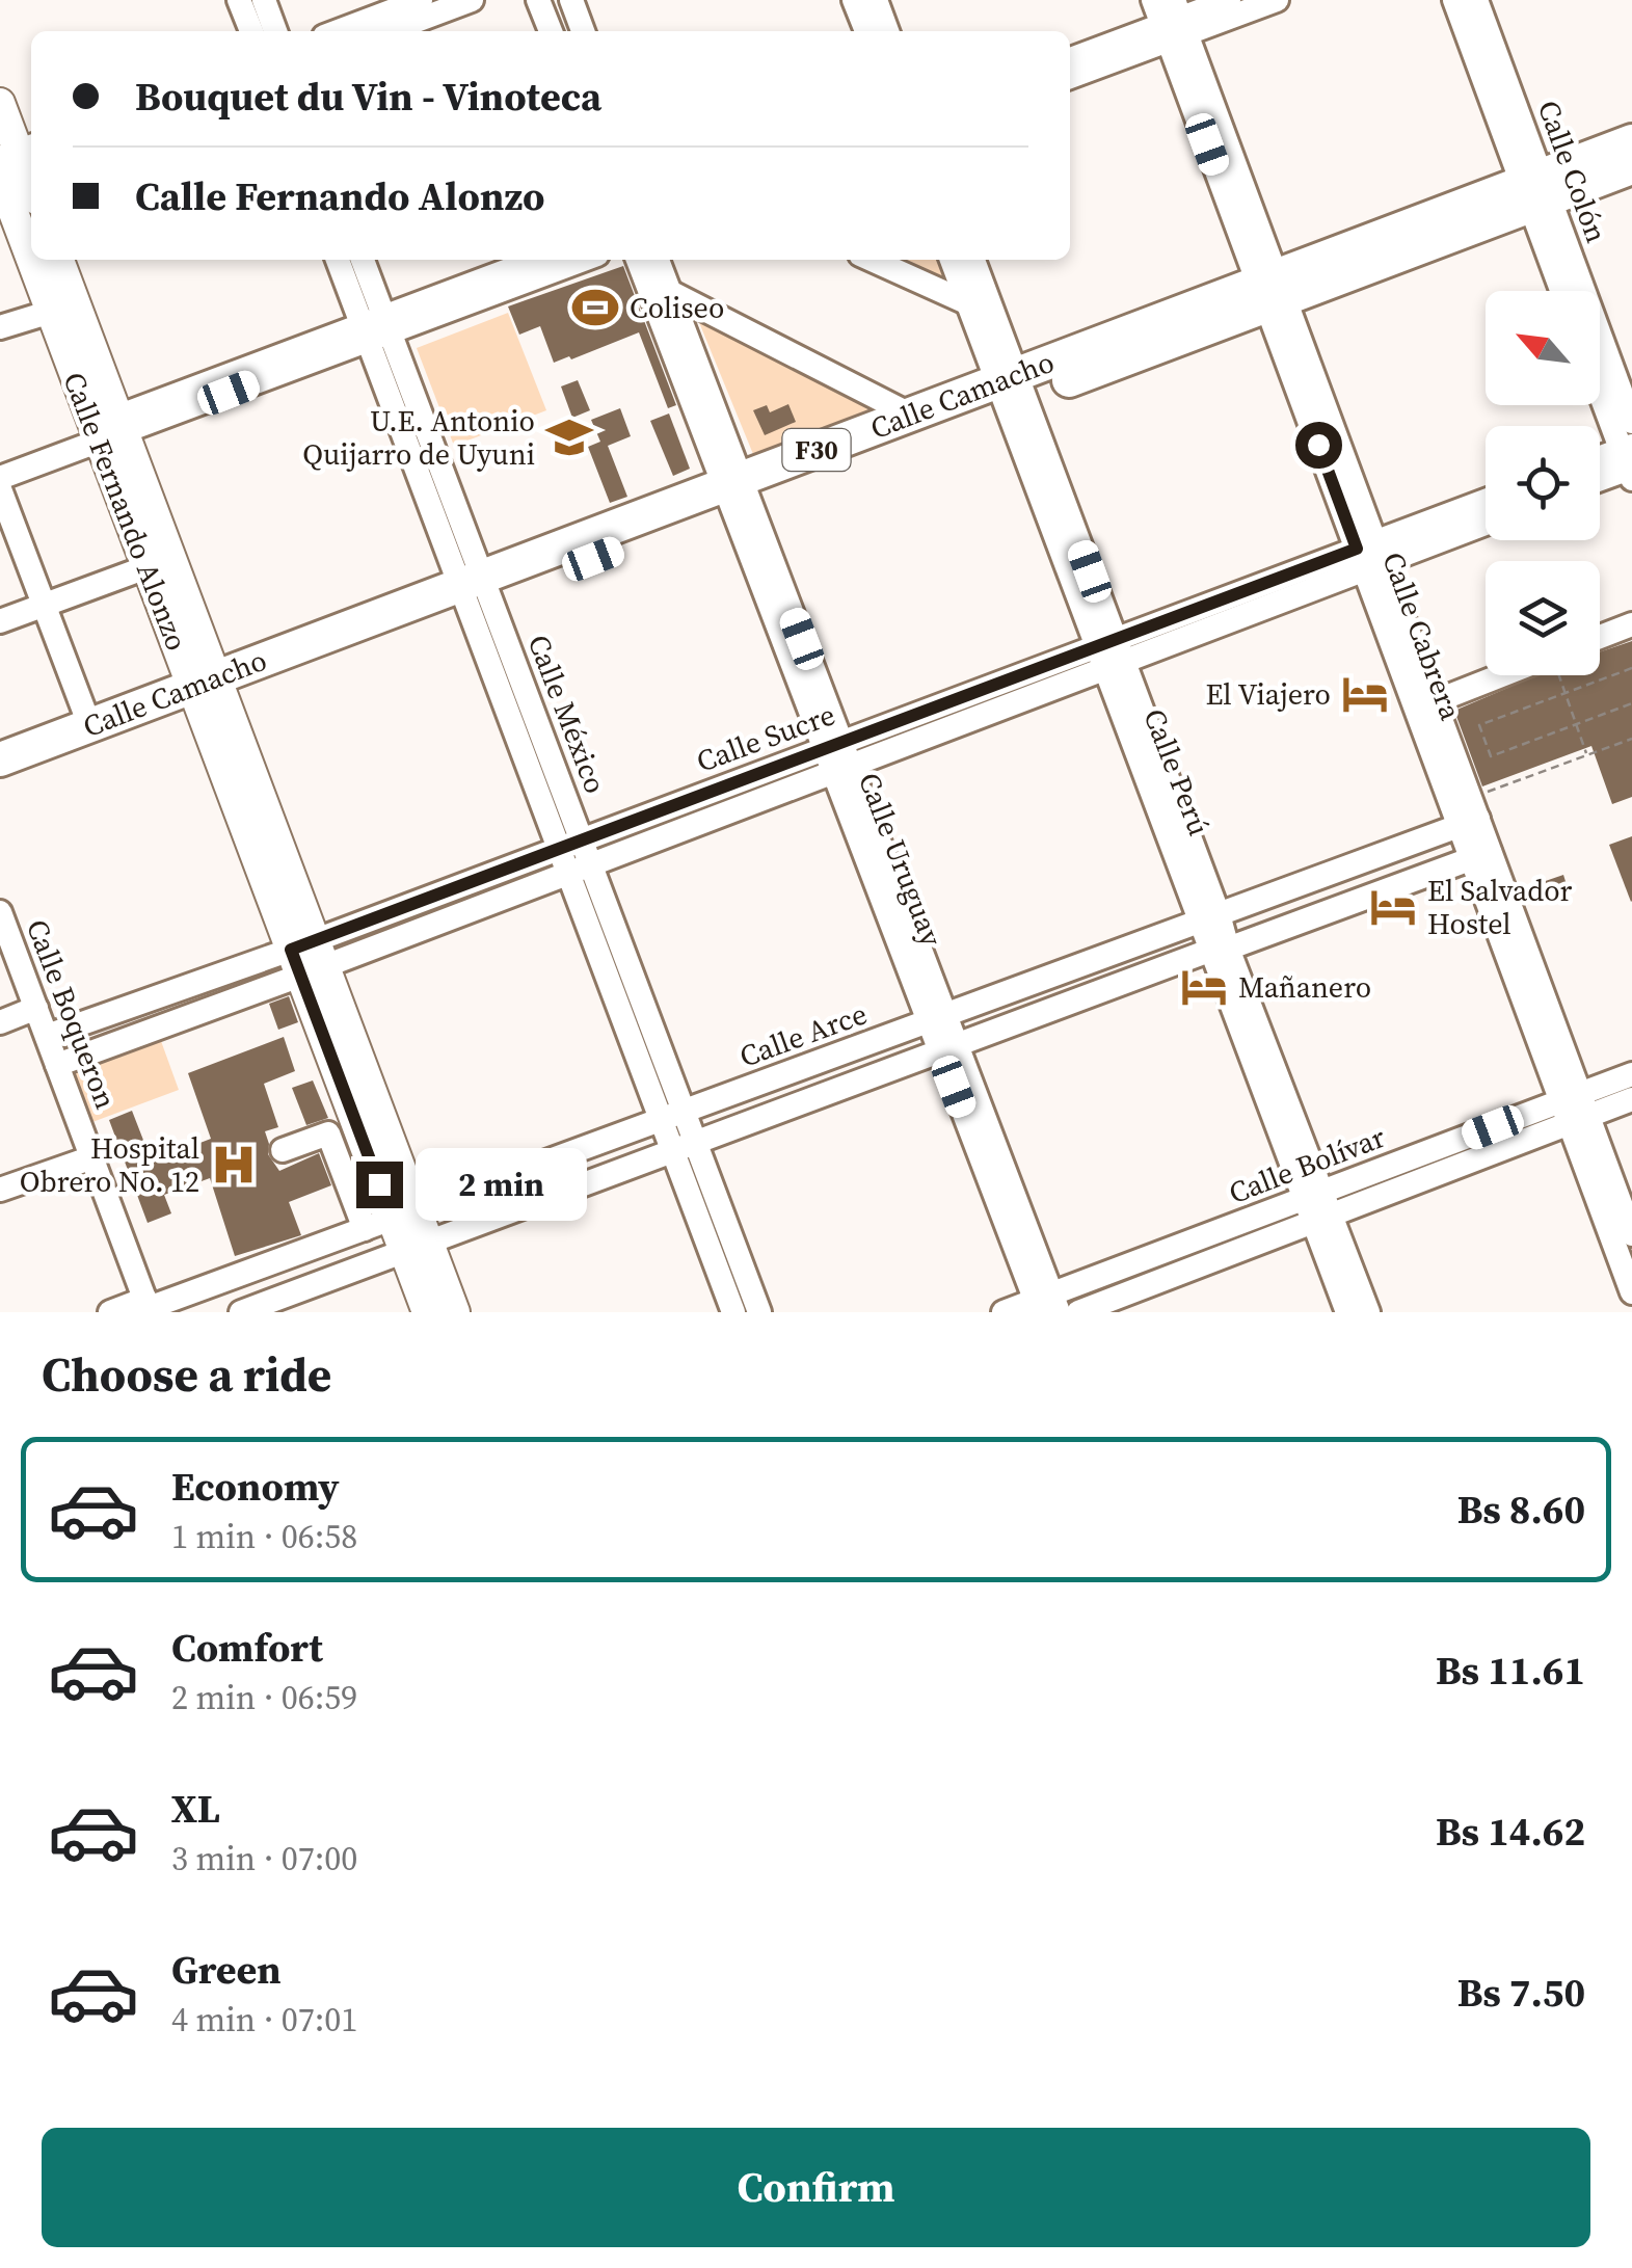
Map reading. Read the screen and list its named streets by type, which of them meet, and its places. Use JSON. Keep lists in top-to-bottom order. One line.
{"streets":{"highway":["Calle Camacho","F30"],"main road":["Calle Fernando Alonzo"],"street":["Calle Colón","Calle Cabrera","Calle México","Calle Sucre","Calle Perú","Calle Uruguay","Calle Boqueron","Calle Arce","Calle Bolívar"]},"crossings":[["Calle Colón","Calle Camacho"],["Calle Camacho","Calle Fernando Alonzo"],["Calle Camacho","Calle Cabrera"],["Calle Camacho","Calle México"],["Calle Camacho","Calle Perú"],["Calle Camacho","Calle Uruguay"],["Calle Fernando Alonzo","Calle Sucre"],["Calle Fernando Alonzo","Calle Arce"],["Calle Cabrera","Calle Sucre"],["Calle Cabrera","Calle Arce"],["Calle Cabrera","Calle Bolívar"],["Calle México","Calle Sucre"],["Calle México","Calle Arce"],["Calle Sucre","Calle Perú"],["Calle Sucre","Calle Uruguay"],["Calle Sucre","Calle Boqueron"],["Calle Perú","Calle Arce"],["Calle Perú","Calle Bolívar"],["Calle Uruguay","Calle Arce"],["Calle Uruguay","Calle Bolívar"],["Calle Boqueron","Calle Arce"]],"places":{"sports":["Coliseo"],"school or university":["U.E. Antonio Quijarro de Uyuni"],"hotel":["El Viajero","El Salvador Hostel","Mañanero"],"hospital":["Hospital Obrero No. 12"]},"north":"top left","page":{"banner":["Bouquet du Vin - Vinoteca","Calle Fernando Alonzo"],"bubble":"2 min","heading":"Choose a ride","list":[{"name":"Economy","note":"1 min · 06:58","value":"Bs 8.60"},{"name":"Comfort","note":"2 min · 06:59","value":"Bs 11.61"},{"name":"XL","note":"3 min · 07:00","value":"Bs 14.62"},{"name":"Green","note":"4 min · 07:01","value":"Bs 7.50"}],"buttons":"Confirm"}}
